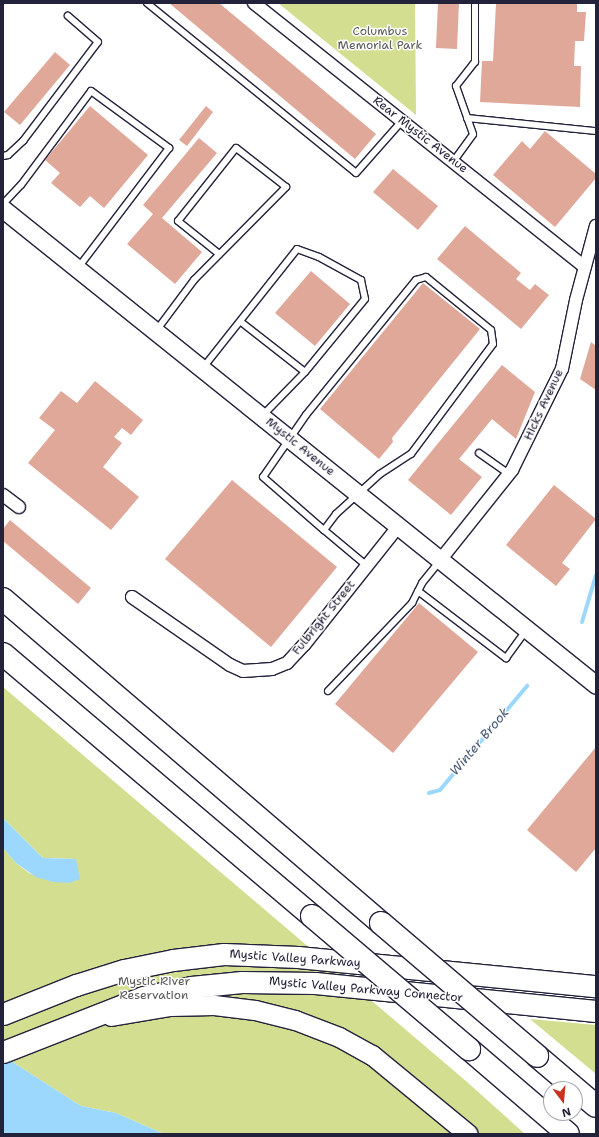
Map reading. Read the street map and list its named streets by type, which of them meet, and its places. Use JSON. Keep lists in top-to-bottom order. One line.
{"streets":{"highway":["Mystic Valley Parkway","Mystic Valley Parkway Connector"],"main road":["Mystic Avenue"],"street":["Rear Mystic Avenue","Hicks Avenue","Fulbright Street"]},"crossings":[["Rear Mystic Avenue","Hicks Avenue"],["Hicks Avenue","Mystic Avenue"],["Mystic Avenue","Fulbright Street"]],"water":["Winter Brook"],"parks":["Columbus Memorial Park","Mystic River Reservation"],"north":"bottom"}
